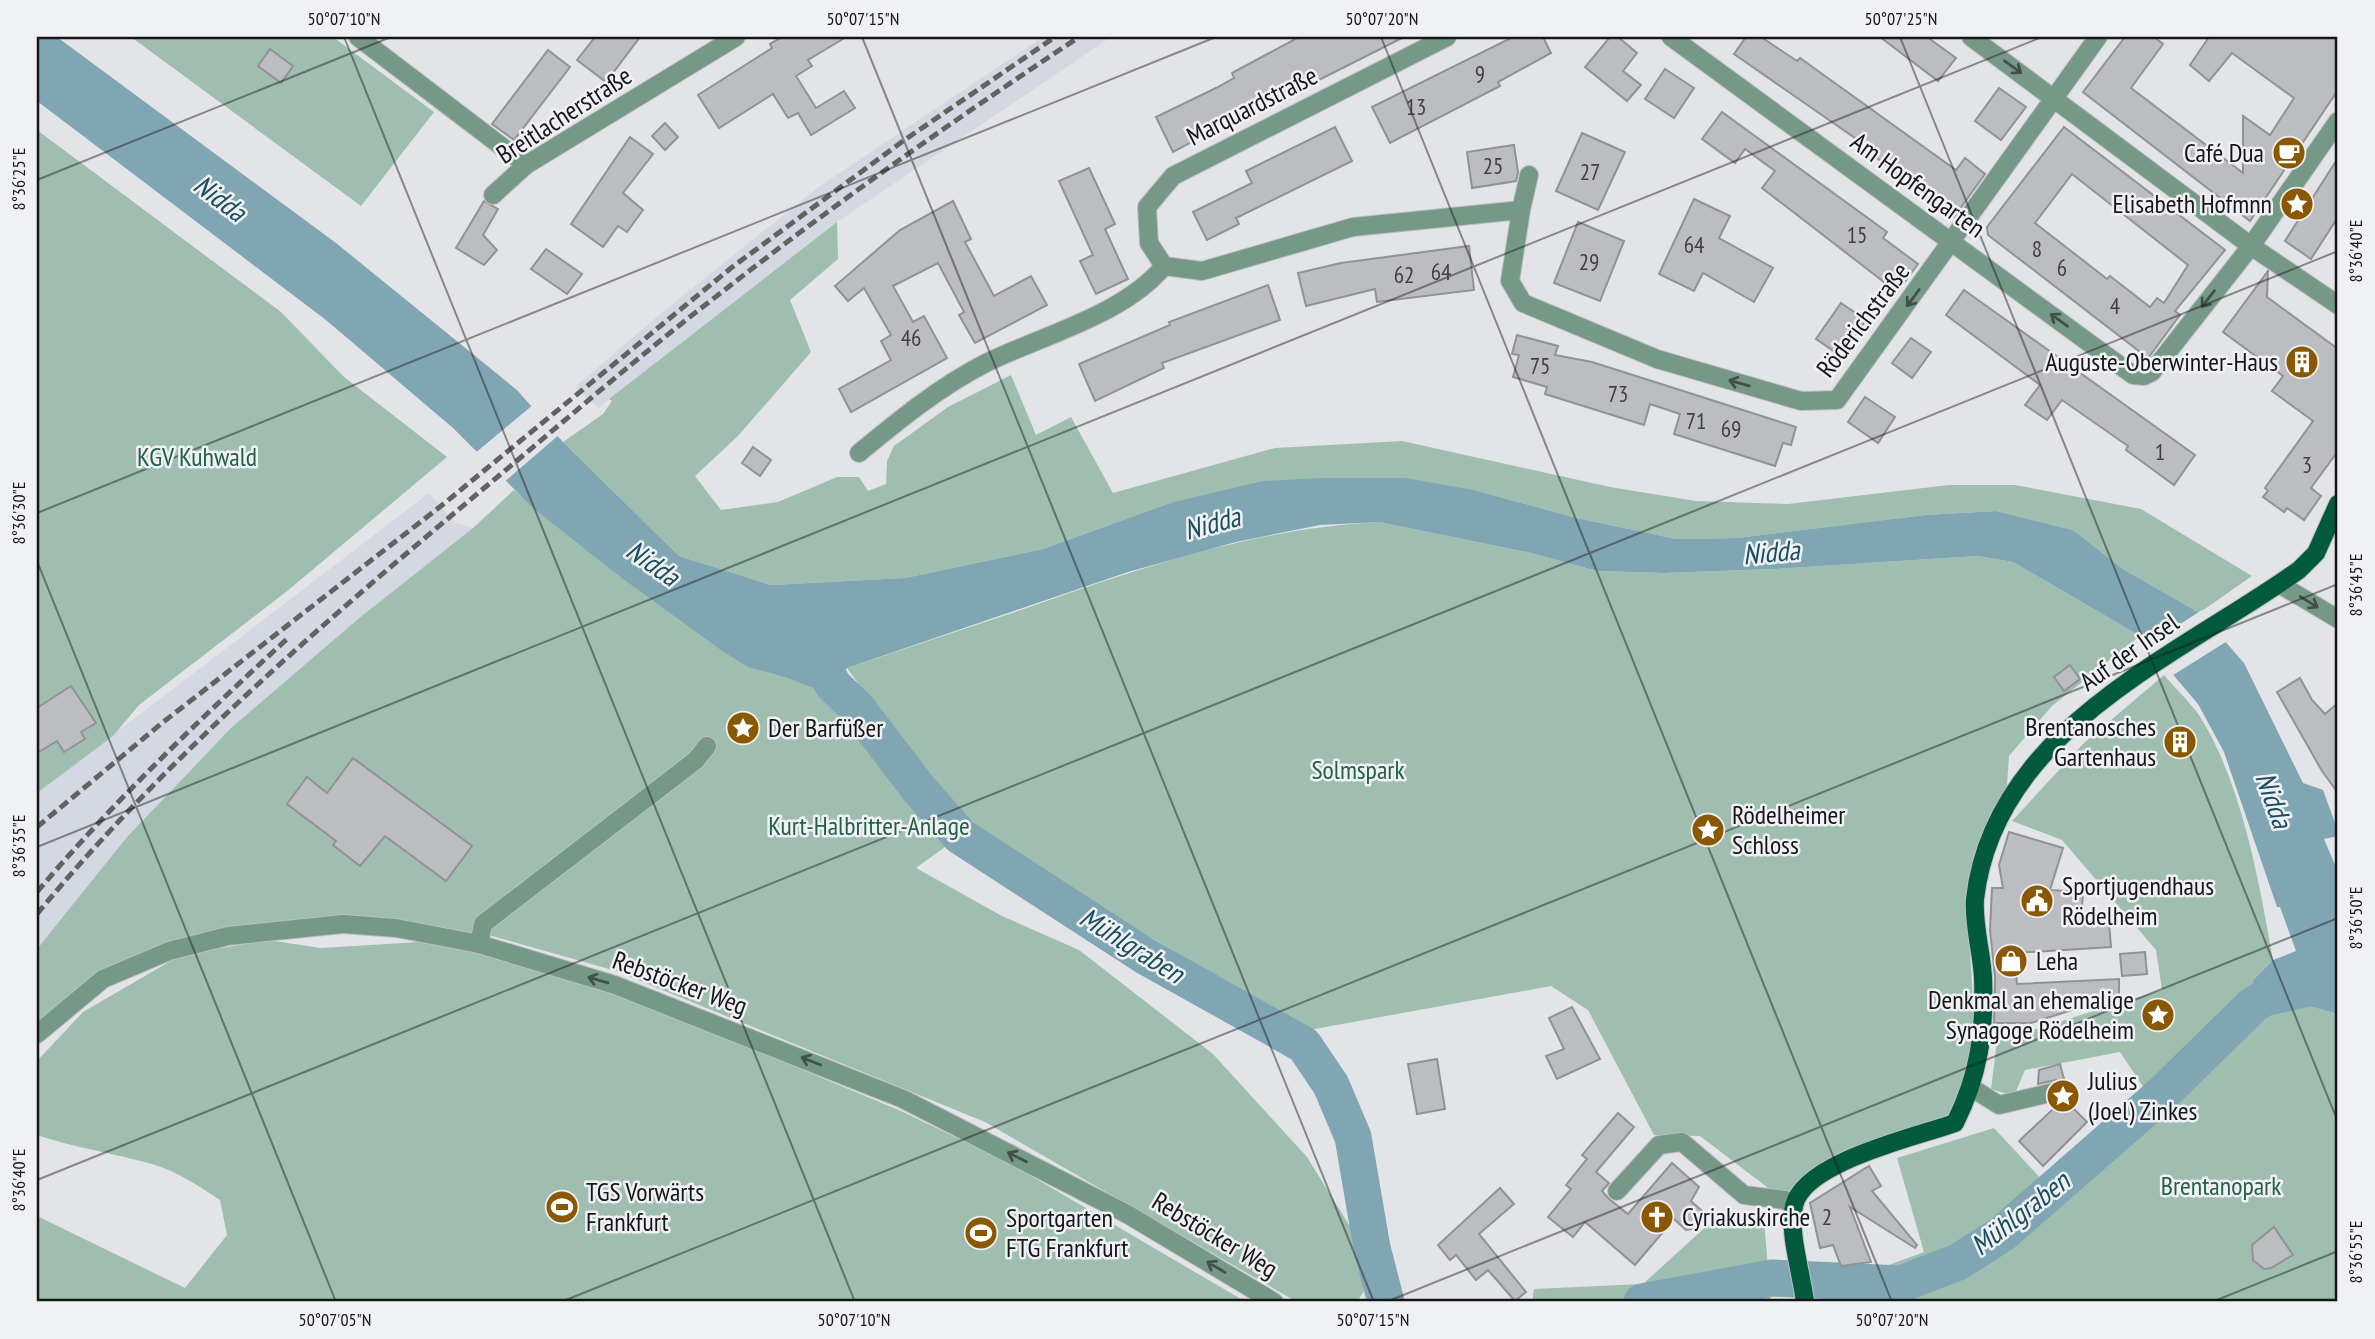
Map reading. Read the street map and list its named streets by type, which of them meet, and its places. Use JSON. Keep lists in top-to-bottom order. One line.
{"streets":{"main road":["Auf der Insel"],"street":["Marquardstraße","Breitlacherstraße","Am Hopfengarten","Röderichstraße","Rebstöcker Weg"]},"crossings":[["Am Hopfengarten","Röderichstraße"]],"one_way":["Rebstöcker Weg"],"water":["Nidda","Mühlgraben"],"parks":["KGV Kuhwald","Solmspark","Kurt-Halbritter-Anlage","Brentanopark"],"places":{"cafe":["Café Dua"],"place":["Elisabeth Hofmnn","Der Barfüßer","Rödelheimer Schloss","Denkmal an ehemalige Synagoge Rödelheim","Julius (Joel) Zinkes"],"building":["Auguste-Oberwinter-Haus","Brentanosches Gartenhaus"],"public building":["Sportjugendhaus Rödelheim"],"shop":["Leha"],"sports":["TGS Vorwärts Frankfurt","Sportgarten FTG Frankfurt"],"church":["Cyriakuskirche"]},"house_numbers":["9","13","25","27","15","64","8","29","6","64","62","4","46","75","73","71","69","1","3","2"],"coordinates":["50°07'10\"N","50°07'15\"N","50°07'20\"N","50°07'25\"N","8°36'25\"E","8°36'40\"E","8°36'30\"E","8°36'45\"E","8°36'35\"E","8°36'50\"E","8°36'55\"E","50°07'05\"N"]}
